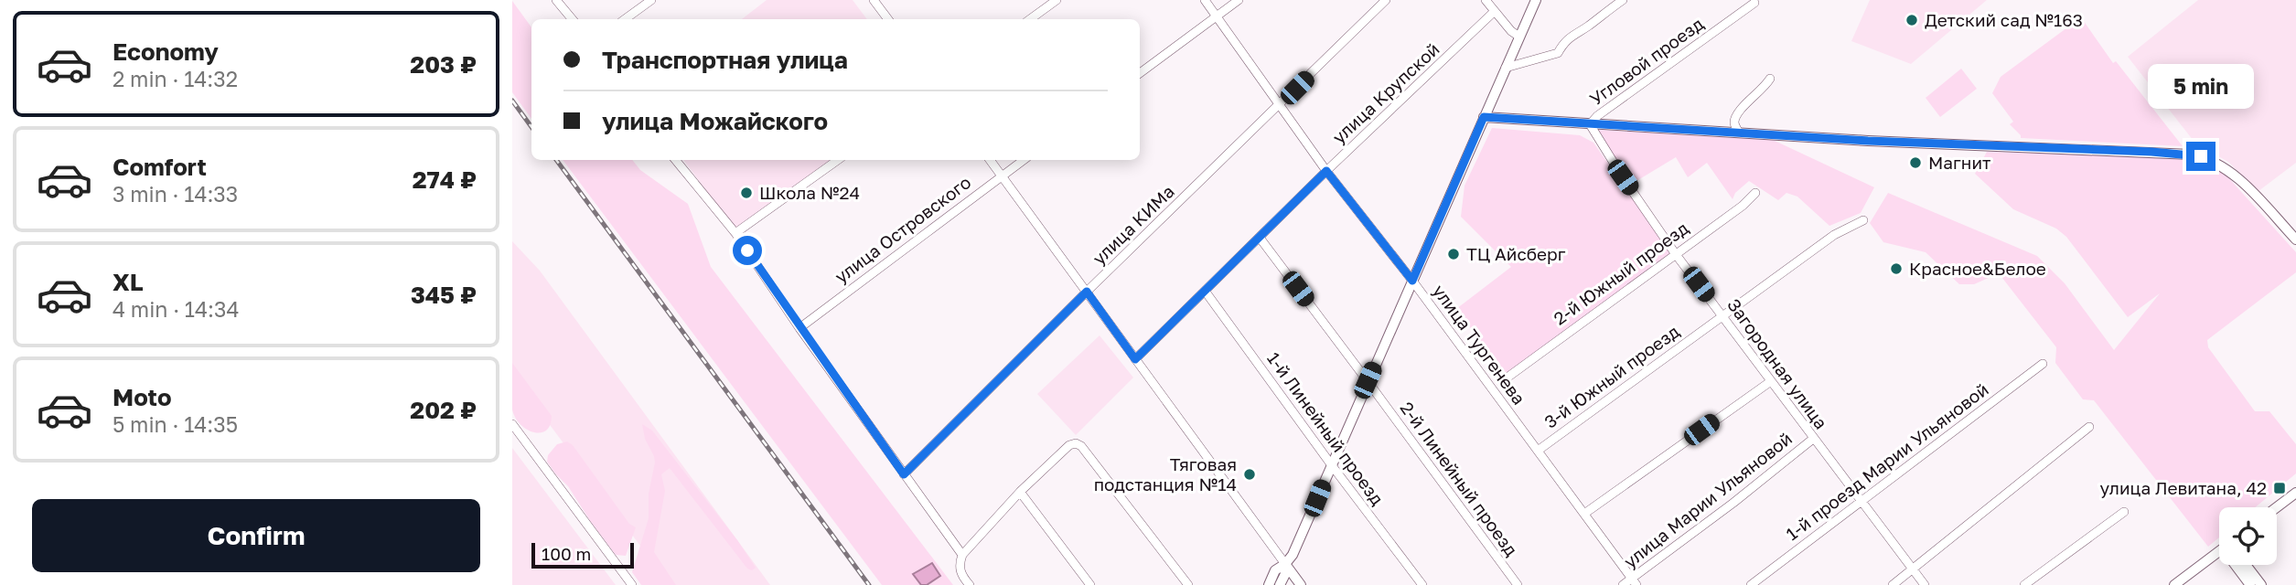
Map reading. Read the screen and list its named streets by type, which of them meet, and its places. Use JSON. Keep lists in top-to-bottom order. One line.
{"streets":{"street":["Угловой проезд","улица Крупской","улица КИМа","улица Островского","2-й Южный проезд","улица Тургенева","Загородная улица","3-й Южный проезд","1-й Линейный проезд","1-й проезд Марии Ульяновой","2-й Линейный проезд","улица Марии Ульяновой"]},"crossings":[["Угловой проезд","Загородная улица"],["улица Крупской","улица Тургенева"],["улица Крупской","1-й Линейный проезд"],["улица Крупской","2-й Линейный проезд"],["улица КИМа","улица Тургенева"],["2-й Южный проезд","Загородная улица"],["улица Тургенева","3-й Южный проезд"],["улица Тургенева","улица Марии Ульяновой"],["Загородная улица","3-й Южный проезд"],["Загородная улица","1-й проезд Марии Ульяновой"],["Загородная улица","улица Марии Ульяновой"]],"places":{"other":["Детский сад №163","Магнит","Школа №24","ТЦ Айсберг","Красное&Белое","Тяговая подстанция №14"],"transit":["улица Левитана, 42"]},"scale_bar":"100 m","page":{"list":[{"name":"Economy","note":"2 min · 14:32","value":"203 ₽"},{"name":"Comfort","note":"3 min · 14:33","value":"274 ₽"},{"name":"XL","note":"4 min · 14:34","value":"345 ₽"},{"name":"Moto","note":"5 min · 14:35","value":"202 ₽"}],"banner":["Транспортная улица","улица Можайского"],"bubble":"5 min","buttons":"Confirm","scale":"100 m"}}
